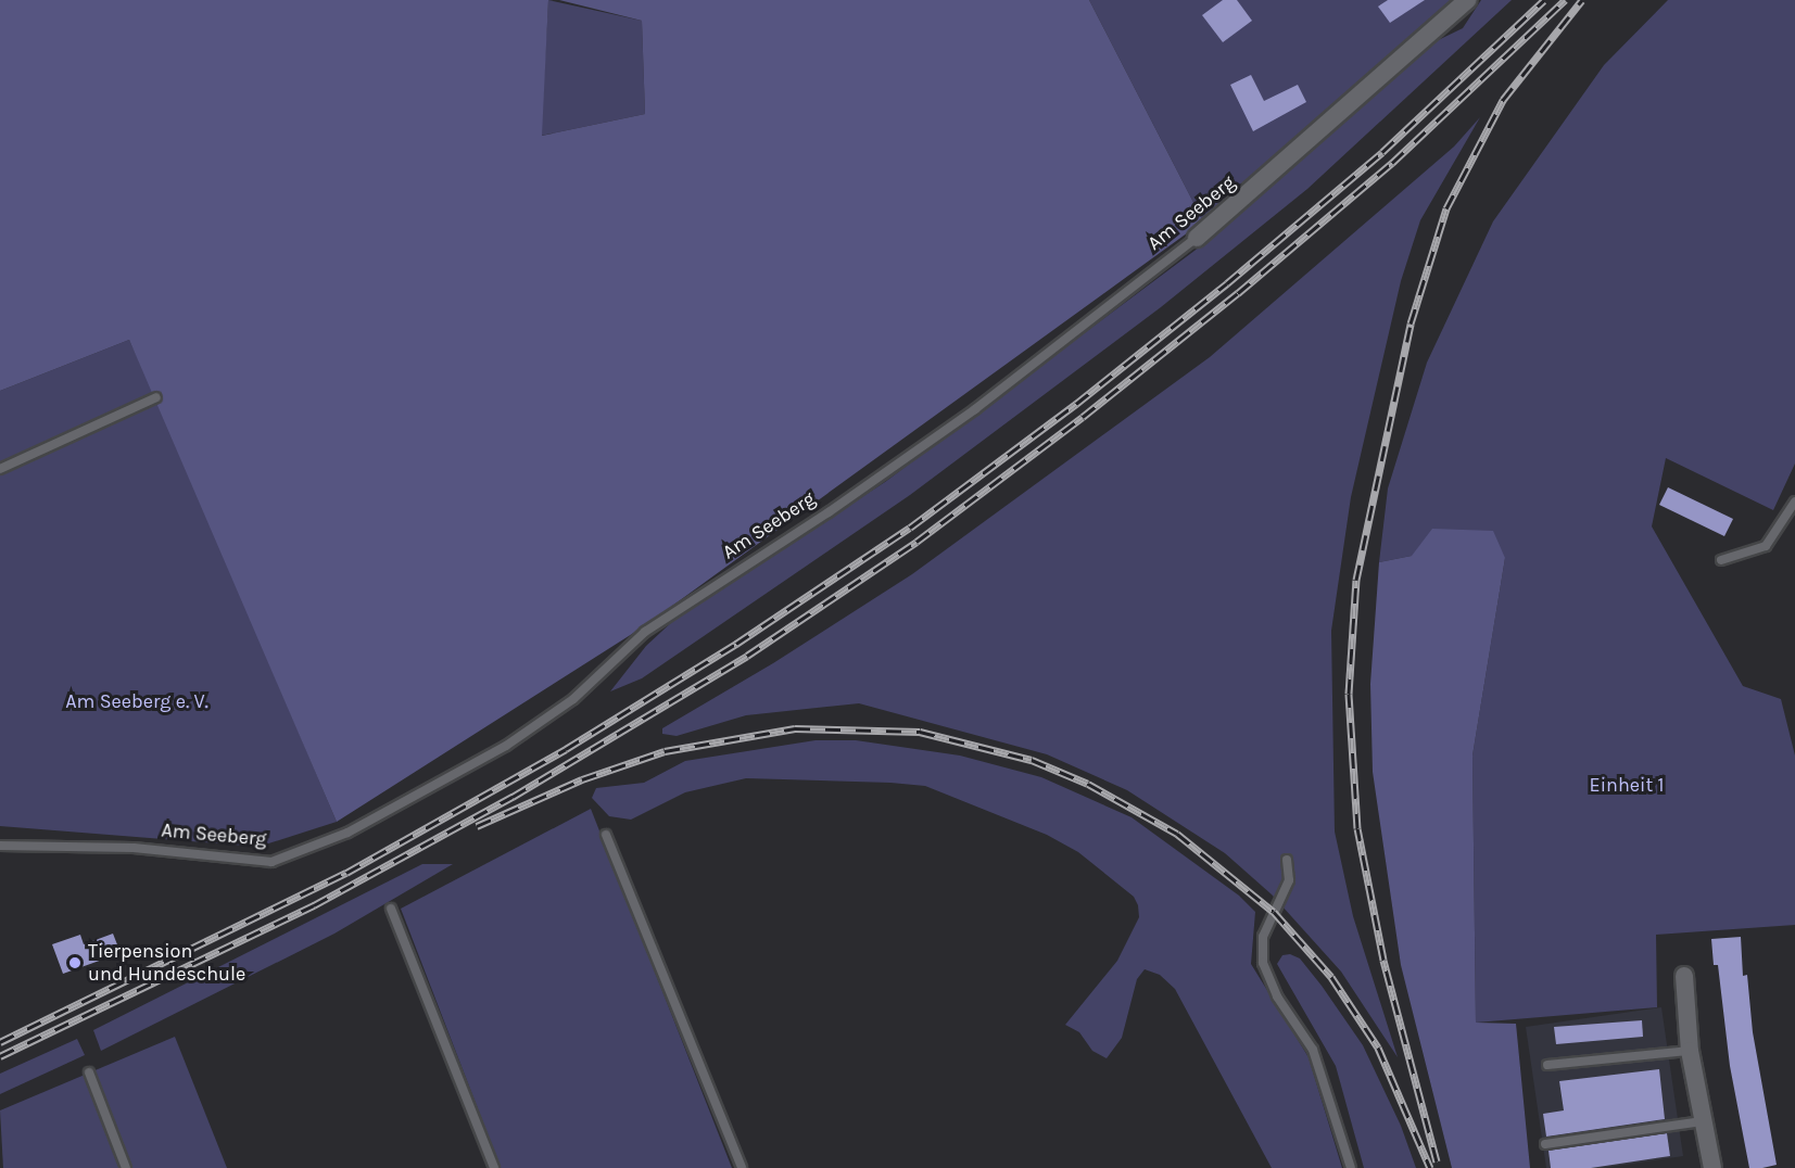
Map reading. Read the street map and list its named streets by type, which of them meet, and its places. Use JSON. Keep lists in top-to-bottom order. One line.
{"streets":{"street":["Am Seeberg"]},"parks":["Am Seeberg e. V.","Einheit 1"],"places":["Tierpension und Hundeschule"]}
